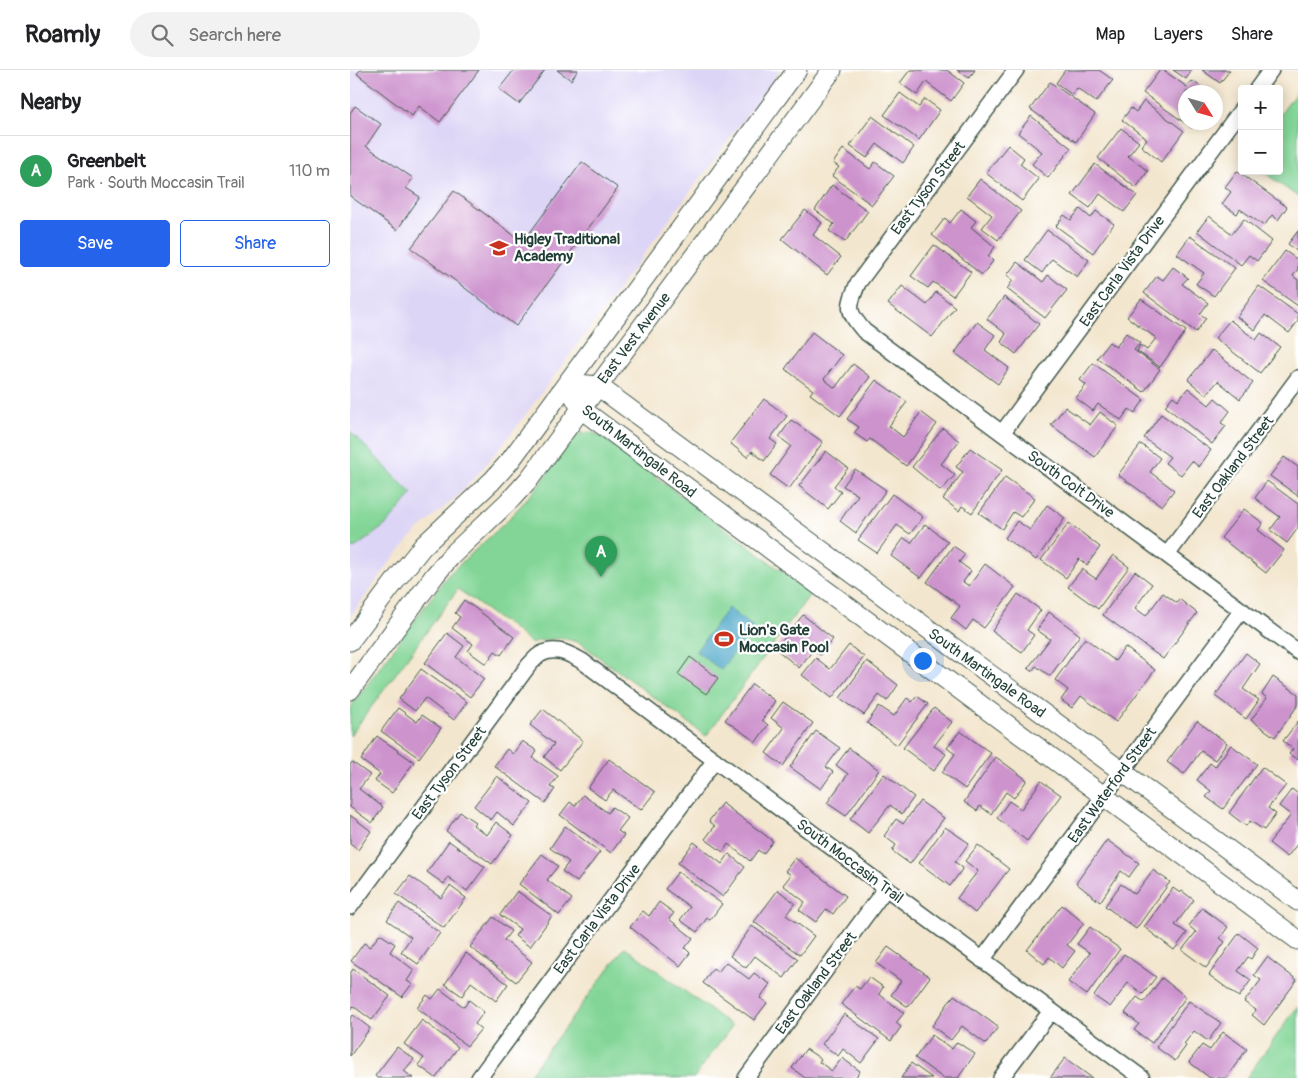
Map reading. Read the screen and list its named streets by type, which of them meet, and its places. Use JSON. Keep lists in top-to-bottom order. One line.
{"streets":{"street":["East Tyson Street","East Carla Vista Drive","East Vest Avenue","South Martingale Road","East Oakland Street","South Colt Drive","East Waterford Street","South Moccasin Trail"]},"crossings":[["East Tyson Street","South Colt Drive"],["East Tyson Street","South Moccasin Trail"],["East Carla Vista Drive","South Colt Drive"],["East Carla Vista Drive","South Moccasin Trail"],["East Vest Avenue","South Martingale Road"],["South Martingale Road","East Waterford Street"],["East Oakland Street","South Colt Drive"],["East Oakland Street","South Moccasin Trail"],["South Colt Drive","East Waterford Street"],["East Waterford Street","South Moccasin Trail"]],"places":{"school or university":["Higley Traditional Academy"],"sports":["Lion's Gate Moccasin Pool"]},"north":"bottom right","page":{"header":"Roamly","search":"Search here","nav":["Map","Layers","Share"],"heading":"Nearby","map_buttons":["+","−"],"list":[{"mark":"A","name":"Greenbelt","note":"Park · South Moccasin Trail","value":"110 m"}],"buttons":["Save","Share"],"pins":"A"}}
